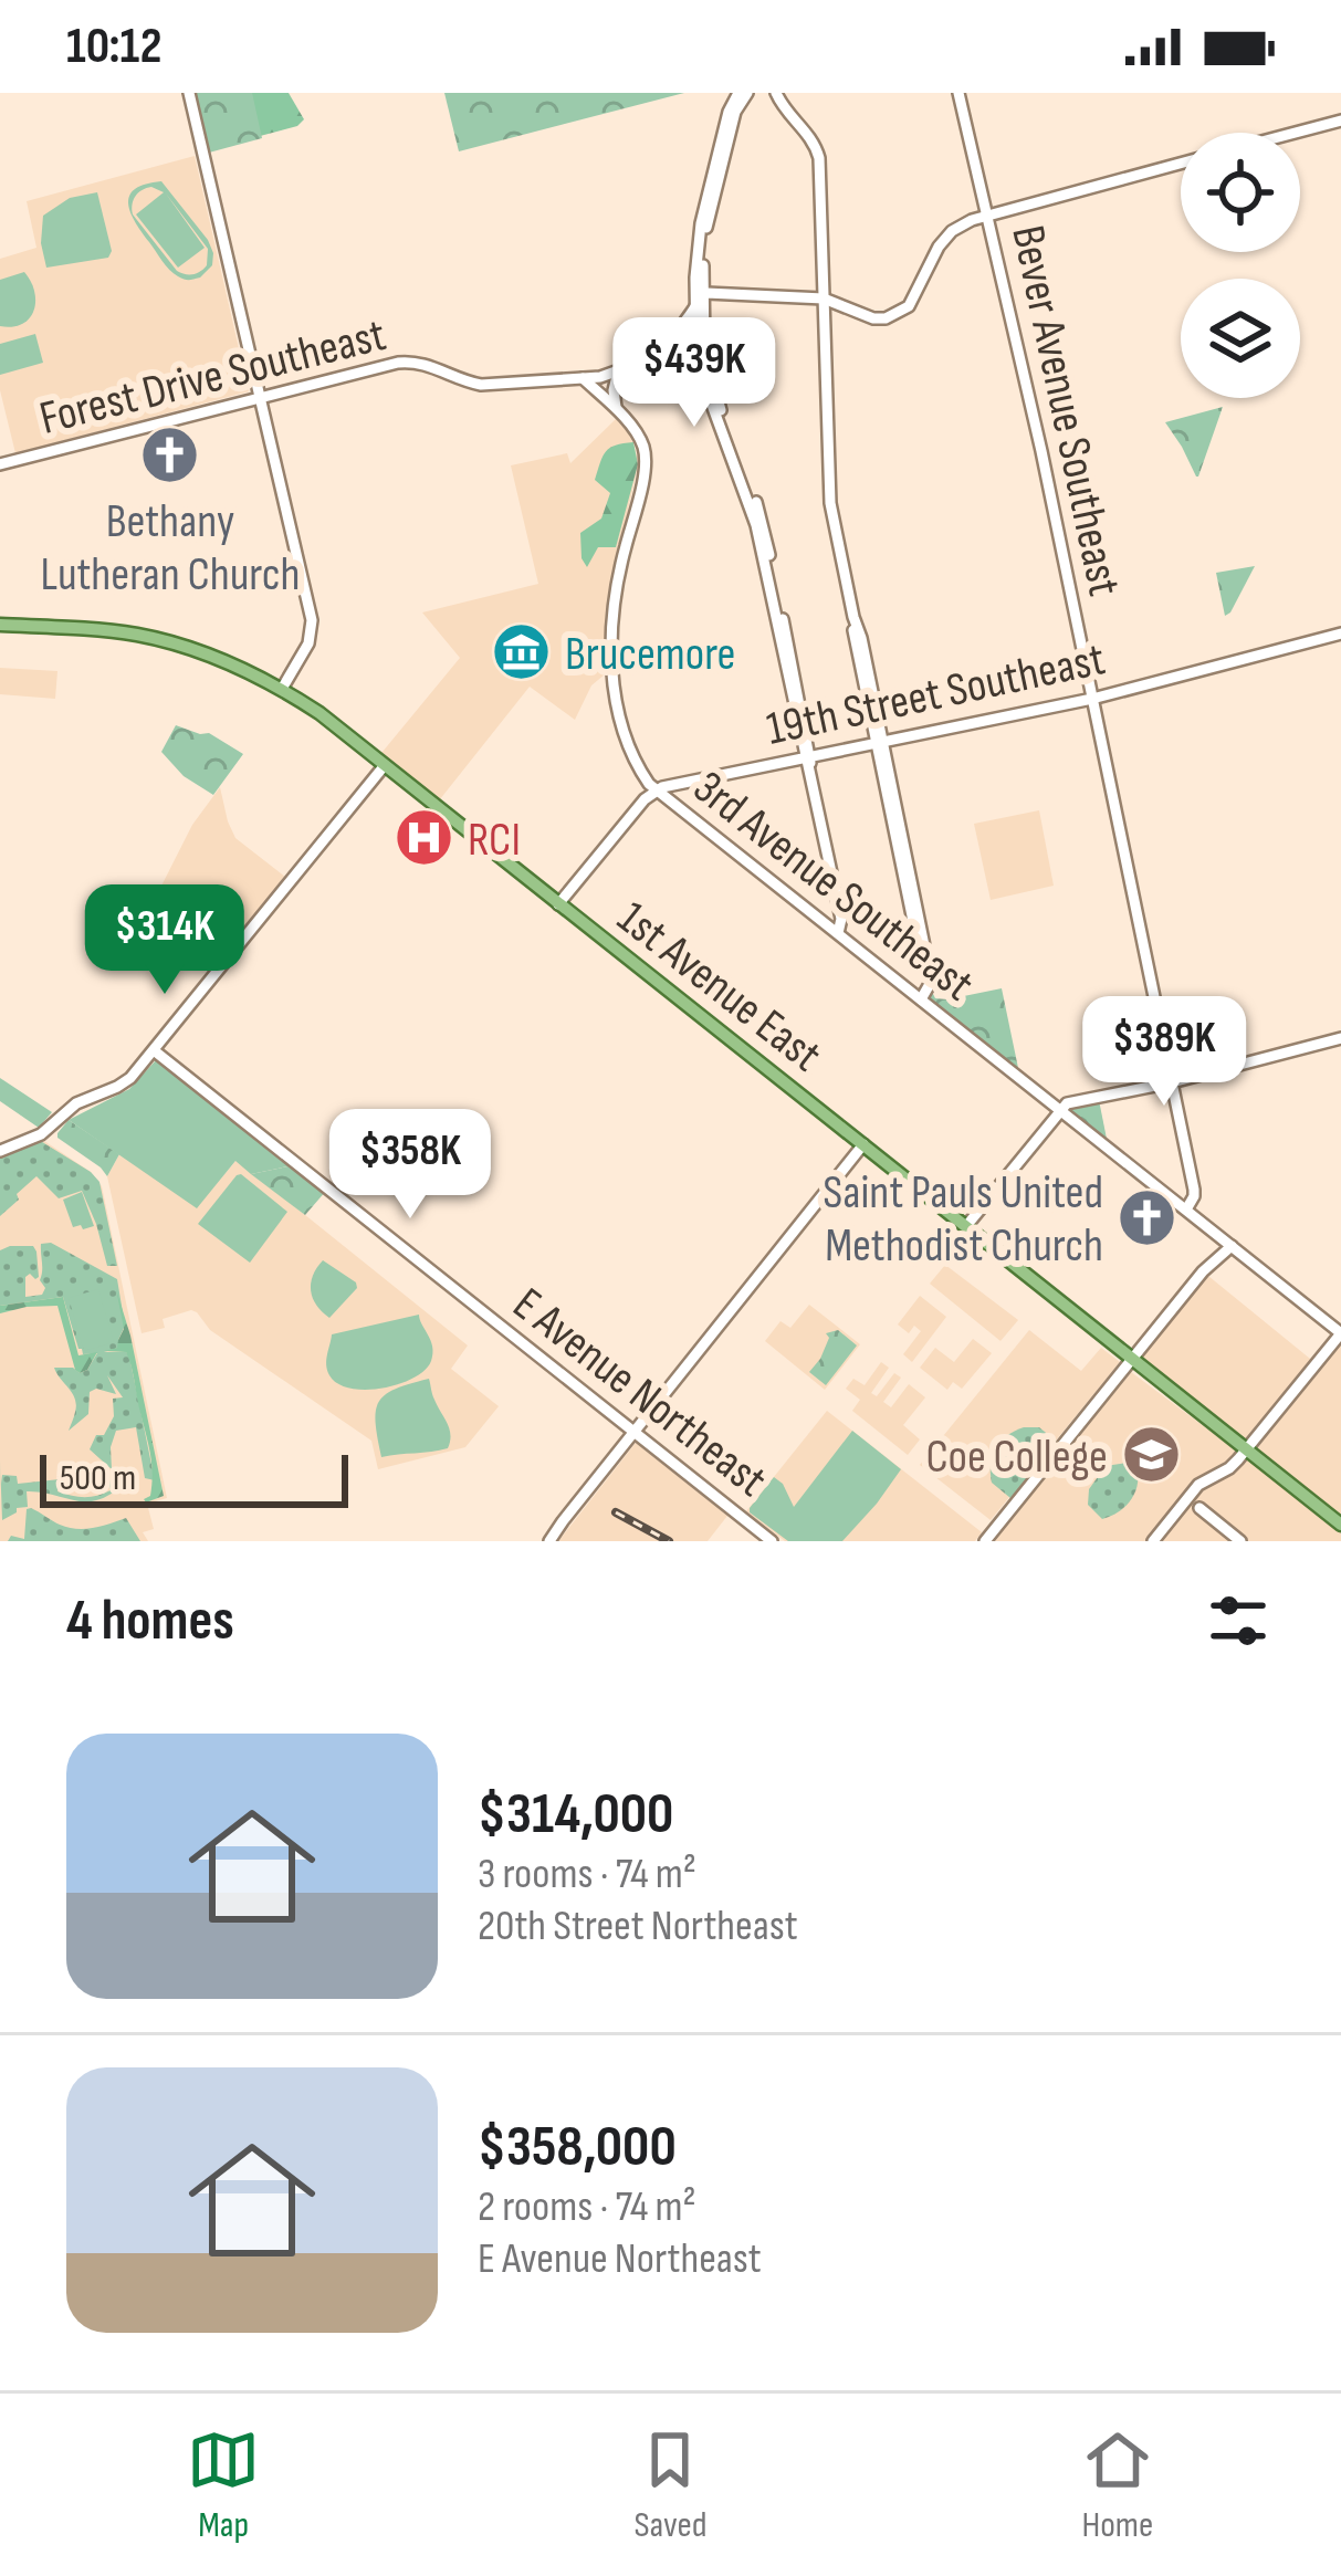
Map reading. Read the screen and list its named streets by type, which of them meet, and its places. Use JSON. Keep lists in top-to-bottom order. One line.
{"streets":{"main road":["1st Avenue East"],"street":["Forest Drive Southeast","Bever Avenue Southeast","19th Street Southeast","3rd Avenue Southeast","E Avenue Northeast"]},"crossings":[["Bever Avenue Southeast","19th Street Southeast"],["Bever Avenue Southeast","3rd Avenue Southeast"],["19th Street Southeast","3rd Avenue Southeast"]],"places":{"church":["Bethany Lutheran Church","Saint Pauls United Methodist Church"],"museum":["Brucemore"],"hospital":["RCI"],"school or university":["Coe College"]},"scale_bar":"500 m","page":{"status":"10:12","price":["$439K","$314K","$389K","$358K"],"scale":"500 m","heading":"4 homes","list":[{"name":"$314,000","note":"3 rooms · 74 m² · 20th Street Northeast"},{"name":"$358,000","note":"2 rooms · 74 m² · E Avenue Northeast"}],"tabs":["Map","Saved","Home"]}}
